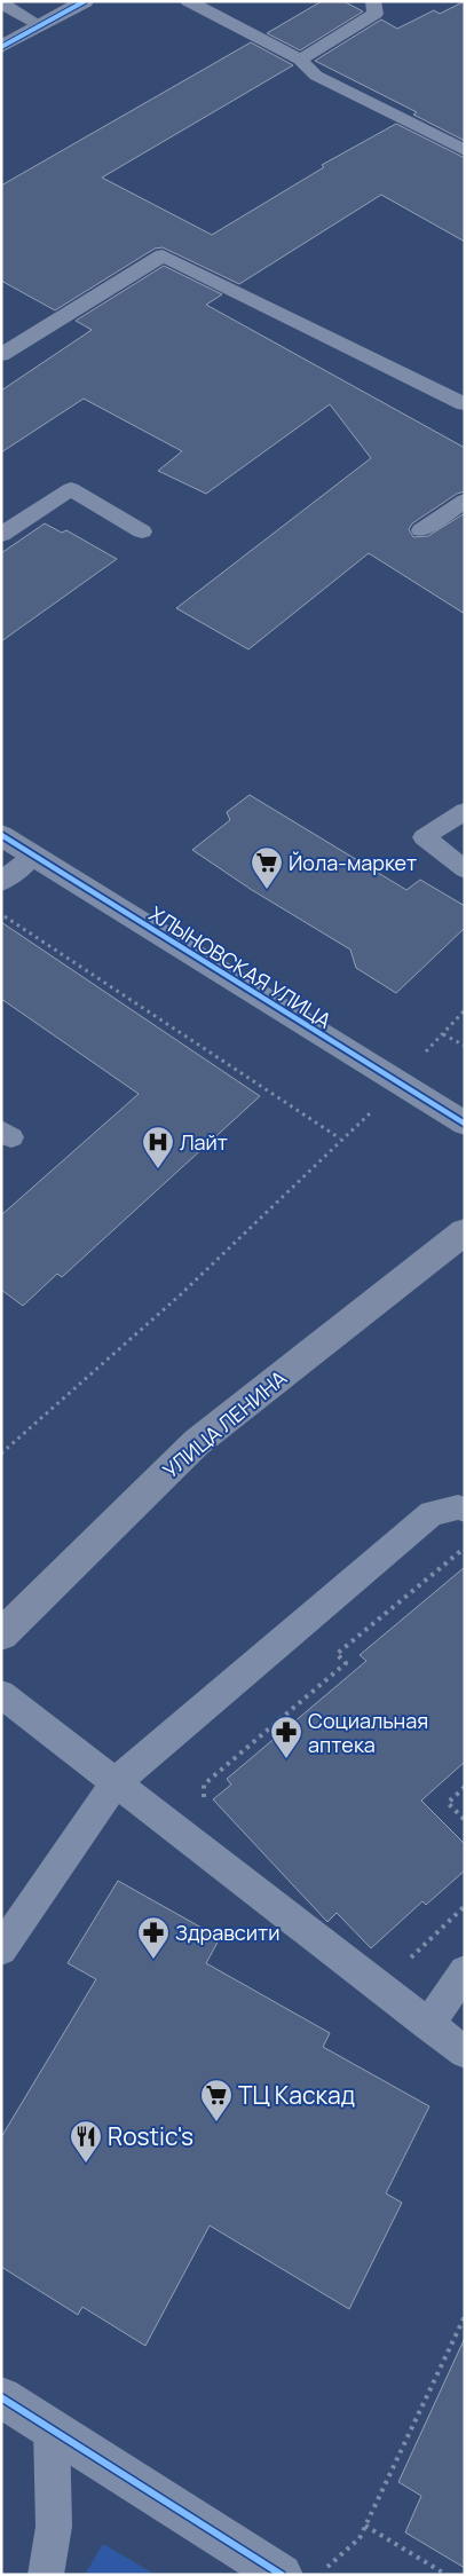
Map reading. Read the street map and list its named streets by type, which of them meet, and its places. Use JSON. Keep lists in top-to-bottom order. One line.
{"streets":{"main road":["УЛИЦА ЛЕНИНА"],"street":["ХЛЫНОВСКАЯ УЛИЦА"]},"places":{"supermarket":["Йола-маркет","ТЦ Каскад"],"hospital":["Лайт"],"pharmacy":["Социальная аптека","Здравсити"],"restaurant":["Rostic's"]}}
